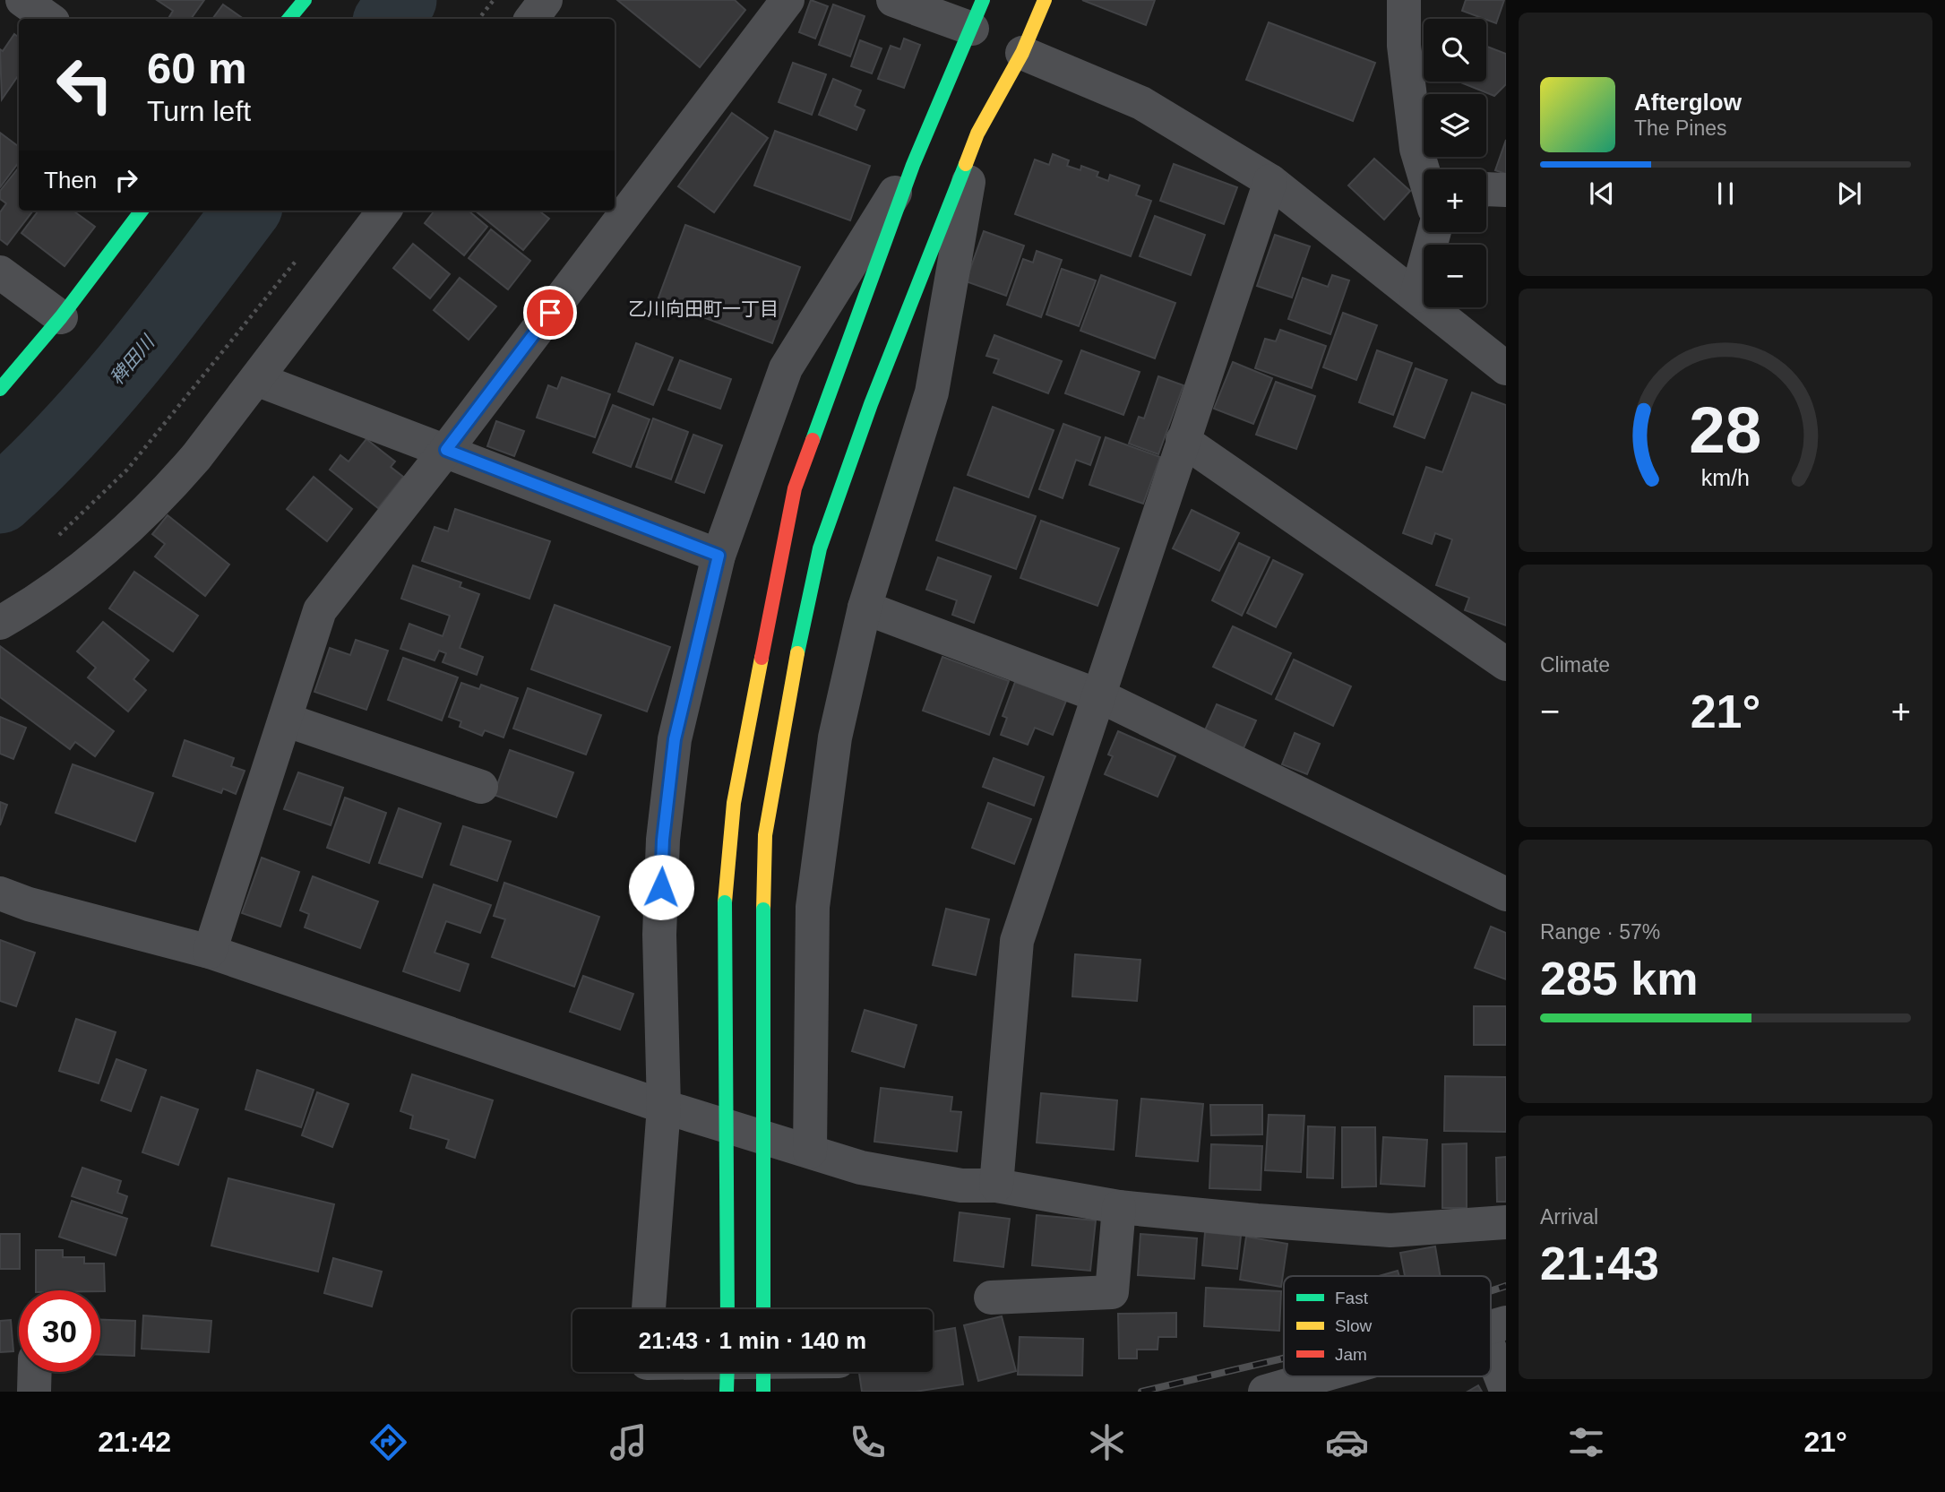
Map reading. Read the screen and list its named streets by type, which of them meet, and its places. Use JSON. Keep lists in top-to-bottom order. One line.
{"districts":["乙川向田町一丁目"],"water":["稗田川"],"legend":["Fast","Slow","Jam"],"page":{"map_buttons":["+","−"],"turn":["60 m","Turn left"],"song":["Afterglow","The Pines"],"then":"Then","tile":["Climate",["Range · 57%","285 km"],["Arrival","21:43"]],"heat":["−","21°","+"],"limit":"30","trip":"21:43 · 1 min · 140 m","tabs":["21:42","21°"],"gauge":["28","km/h"]}}
